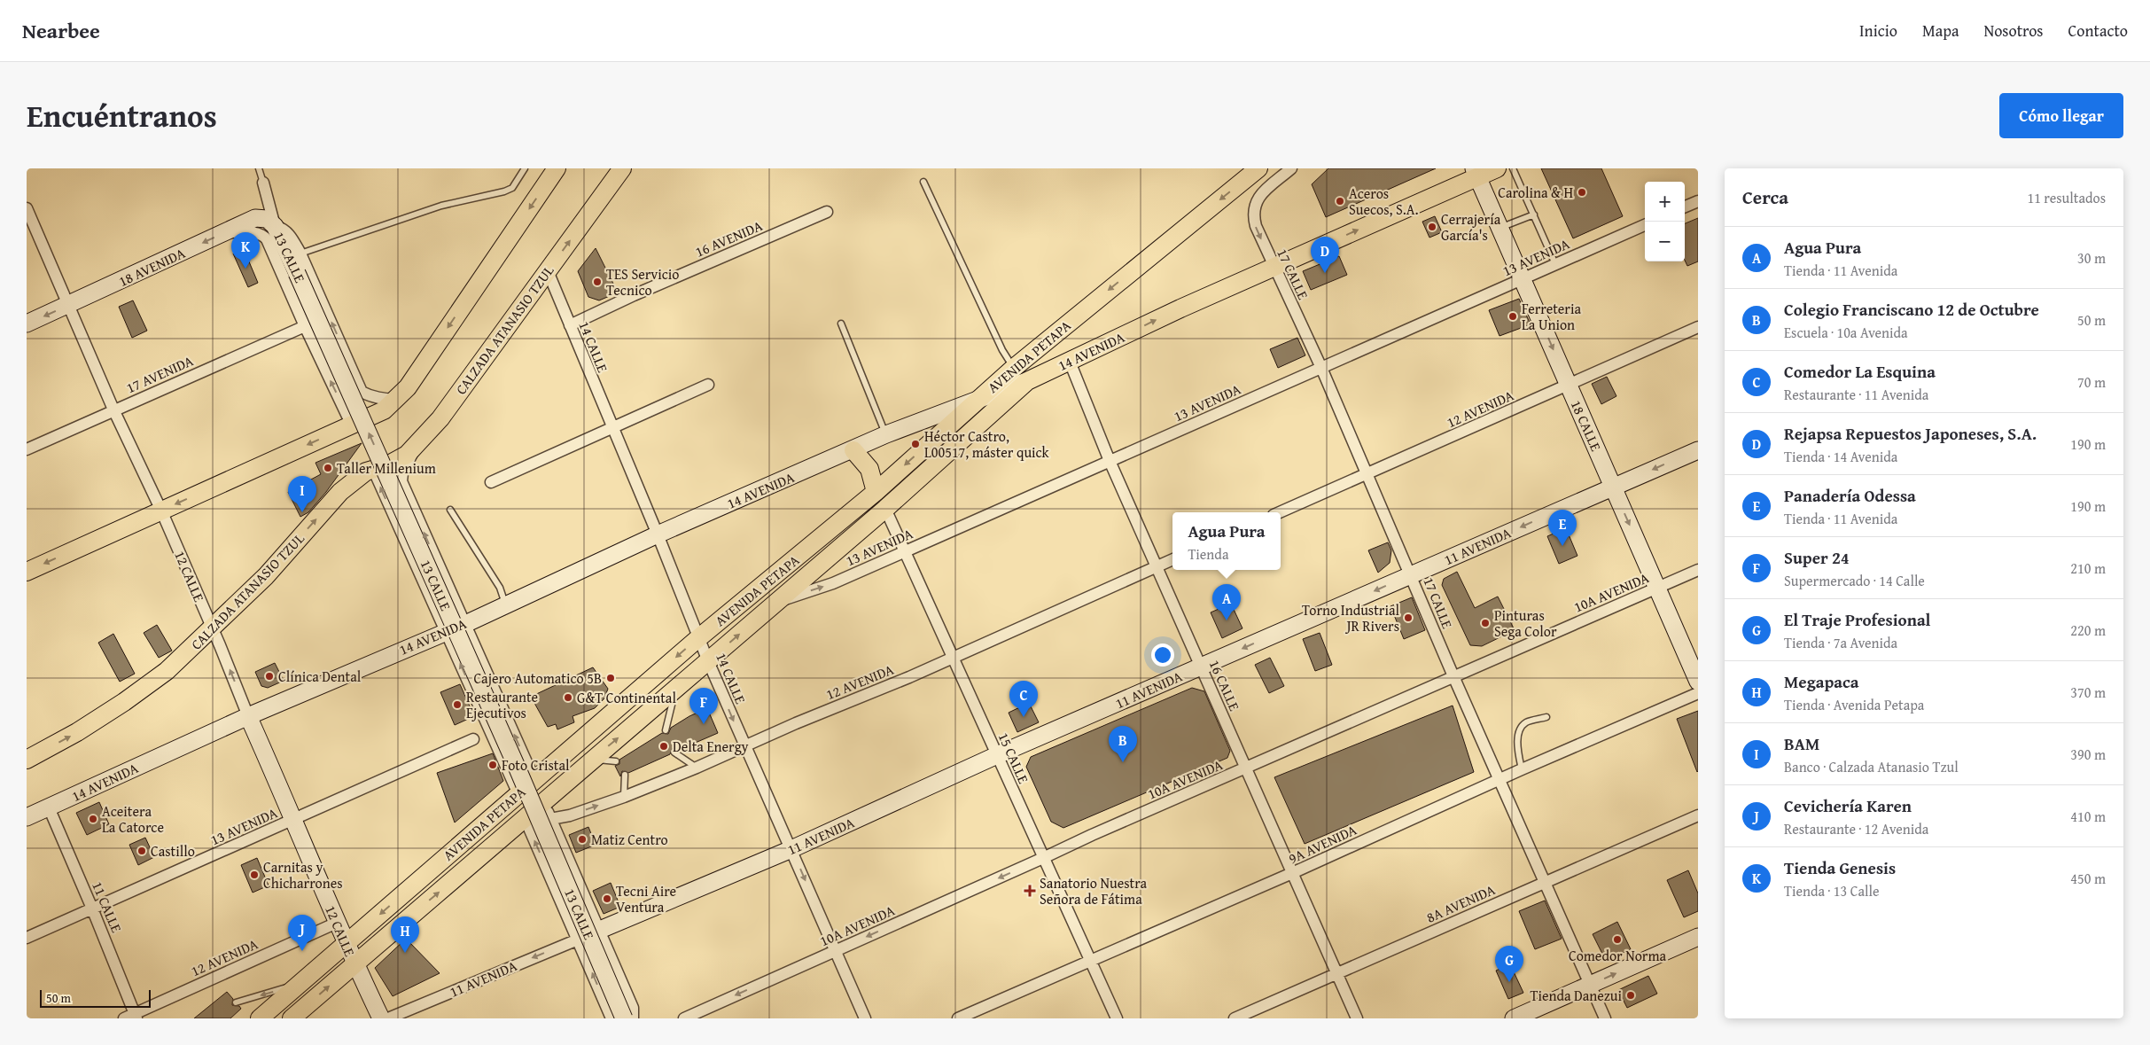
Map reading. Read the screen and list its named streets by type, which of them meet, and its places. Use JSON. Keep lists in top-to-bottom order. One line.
{"streets":{"main road":["13 CALLE","18 AVENIDA","CALZADA ATANASIO TZUL","14 AVENIDA","AVENIDA PETAPA","18 CALLE","11 AVENIDA","12 CALLE"],"street":["16 AVENIDA","13 AVENIDA","17 CALLE","14 CALLE","17 AVENIDA","12 AVENIDA","10A AVENIDA","16 CALLE","15 CALLE","9A AVENIDA","8A AVENIDA","11 CALLE"]},"crossings":[["16 AVENIDA","14 CALLE"],["13 CALLE","18 AVENIDA"],["13 CALLE","CALZADA ATANASIO TZUL"],["13 CALLE","14 AVENIDA"],["13 CALLE","AVENIDA PETAPA"],["13 CALLE","17 AVENIDA"],["13 CALLE","12 AVENIDA"],["13 CALLE","11 AVENIDA"],["13 AVENIDA","17 CALLE"],["13 AVENIDA","AVENIDA PETAPA"],["13 AVENIDA","18 CALLE"],["13 AVENIDA","12 CALLE"],["13 AVENIDA","16 CALLE"],["13 AVENIDA","15 CALLE"],["13 AVENIDA","11 CALLE"],["18 AVENIDA","12 CALLE"],["17 CALLE","14 AVENIDA"],["17 CALLE","12 AVENIDA"],["17 CALLE","11 AVENIDA"],["17 CALLE","10A AVENIDA"],["17 CALLE","9A AVENIDA"],["17 CALLE","8A AVENIDA"],["CALZADA ATANASIO TZUL","14 CALLE"],["CALZADA ATANASIO TZUL","12 CALLE"],["14 CALLE","14 AVENIDA"],["14 CALLE","AVENIDA PETAPA"],["14 CALLE","12 AVENIDA"],["14 CALLE","11 AVENIDA"],["14 CALLE","10A AVENIDA"],["14 AVENIDA","AVENIDA PETAPA"],["14 AVENIDA","18 CALLE"],["14 AVENIDA","12 CALLE"],["14 AVENIDA","16 CALLE"],["14 AVENIDA","11 CALLE"],["AVENIDA PETAPA","12 CALLE"],["AVENIDA PETAPA","15 CALLE"],["17 AVENIDA","12 CALLE"],["12 AVENIDA","18 CALLE"],["12 AVENIDA","12 CALLE"],["12 AVENIDA","16 CALLE"],["12 AVENIDA","15 CALLE"],["12 AVENIDA","11 CALLE"],["18 CALLE","11 AVENIDA"],["18 CALLE","10A AVENIDA"],["11 AVENIDA","16 CALLE"],["11 AVENIDA","15 CALLE"],["10A AVENIDA","16 CALLE"],["10A AVENIDA","15 CALLE"],["16 CALLE","9A AVENIDA"],["16 CALLE","8A AVENIDA"],["15 CALLE","9A AVENIDA"]],"one_way":["13 CALLE","18 AVENIDA","18 CALLE","11 AVENIDA","10A AVENIDA"],"places":{"other":["Carolina & H","Aceros Suecos, S.A.","Cerrajería García's","TES Servicio Tecnico","Ferreteria La Union","Héctor Castro, L00517, máster quick","Taller Millenium","Torno Industrial JR Rivers","Pinturas Sega Color","Clínica Dental","Cajero Automatico 5B","G&T Continental","Restaurante Ejecutivos","Delta Energy","Foto Cristal","Aceitera La Catorce","Matiz Centro","Castillo","Carnitas y Chicharrones","Tecni Aire Ventura","Comedor Norma","Tienda Danezui"],"health":["Sanatorio Nuestra Señora de Fátima"]},"scale_bar":"50 m","page":{"header":"Nearbee","nav":["Inicio","Mapa","Nosotros","Contacto"],"title":"Encuéntranos","buttons":"Cómo llegar","heading":["Cerca","11 resultados"],"map_buttons":["+","−"],"list":[{"mark":"A","name":"Agua Pura","note":"Tienda · 11 Avenida","value":"30 m"},{"mark":"B","name":"Colegio Franciscano 12 de Octubre","note":"Escuela · 10a Avenida","value":"50 m"},{"mark":"C","name":"Comedor La Esquina","note":"Restaurante · 11 Avenida","value":"70 m"},{"mark":"D","name":"Rejapsa Repuestos Japoneses, S.A.","note":"Tienda · 14 Avenida","value":"190 m"},{"mark":"E","name":"Panadería Odessa","note":"Tienda · 11 Avenida","value":"190 m"},{"mark":"F","name":"Super 24","note":"Supermercado · 14 Calle","value":"210 m"},{"mark":"G","name":"El Traje Profesional","note":"Tienda · 7a Avenida","value":"220 m"},{"mark":"H","name":"Megapaca","note":"Tienda · Avenida Petapa","value":"370 m"},{"mark":"I","name":"BAM","note":"Banco · Calzada Atanasio Tzul","value":"390 m"},{"mark":"J","name":"Cevichería Karen","note":"Restaurante · 12 Avenida","value":"410 m"},{"mark":"K","name":"Tienda Genesis","note":"Tienda · 13 Calle","value":"450 m"}],"pins":["K","D","I","E","A","C","F","B","J","H","G"],"popup":["Agua Pura","Tienda"],"scale":"50 m"}}
